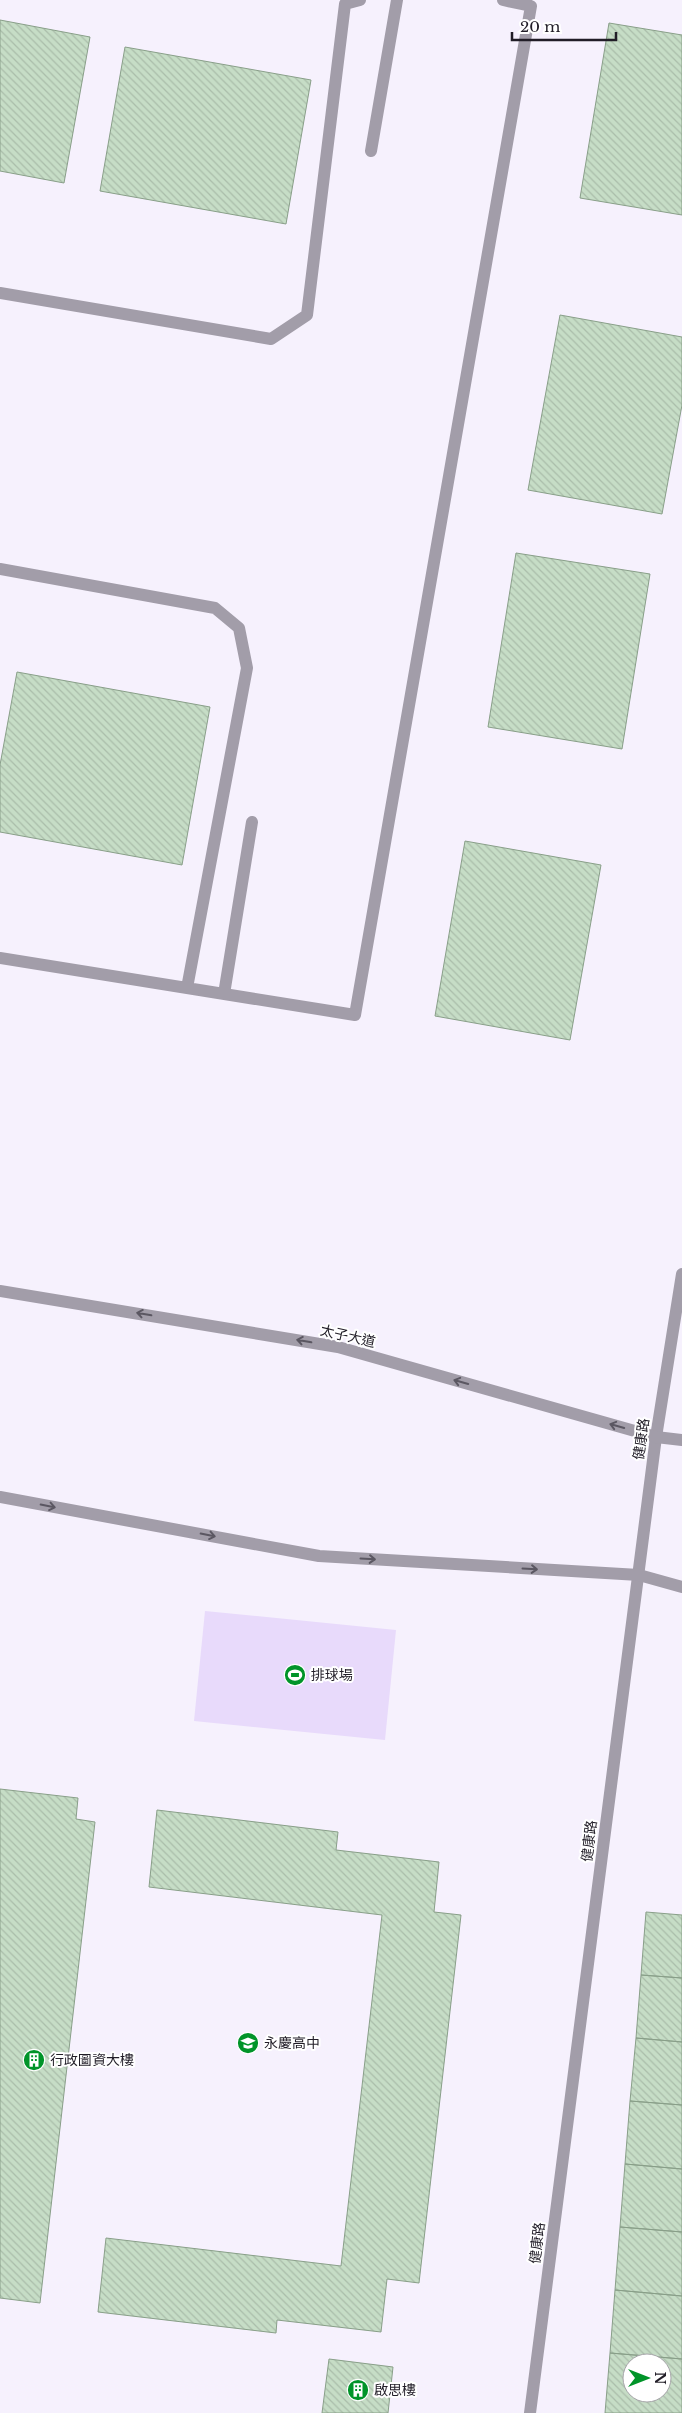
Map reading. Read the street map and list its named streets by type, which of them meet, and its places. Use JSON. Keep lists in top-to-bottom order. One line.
{"streets":{"street":["太子大道","健康路"]},"crossings":[["太子大道","健康路"]],"one_way":["太子大道"],"places":{"sports":["排球場"],"school or university":["永慶高中"],"building":["行政圖資大樓","啟思樓"]},"scale_bar":"20 m","north":"right"}
